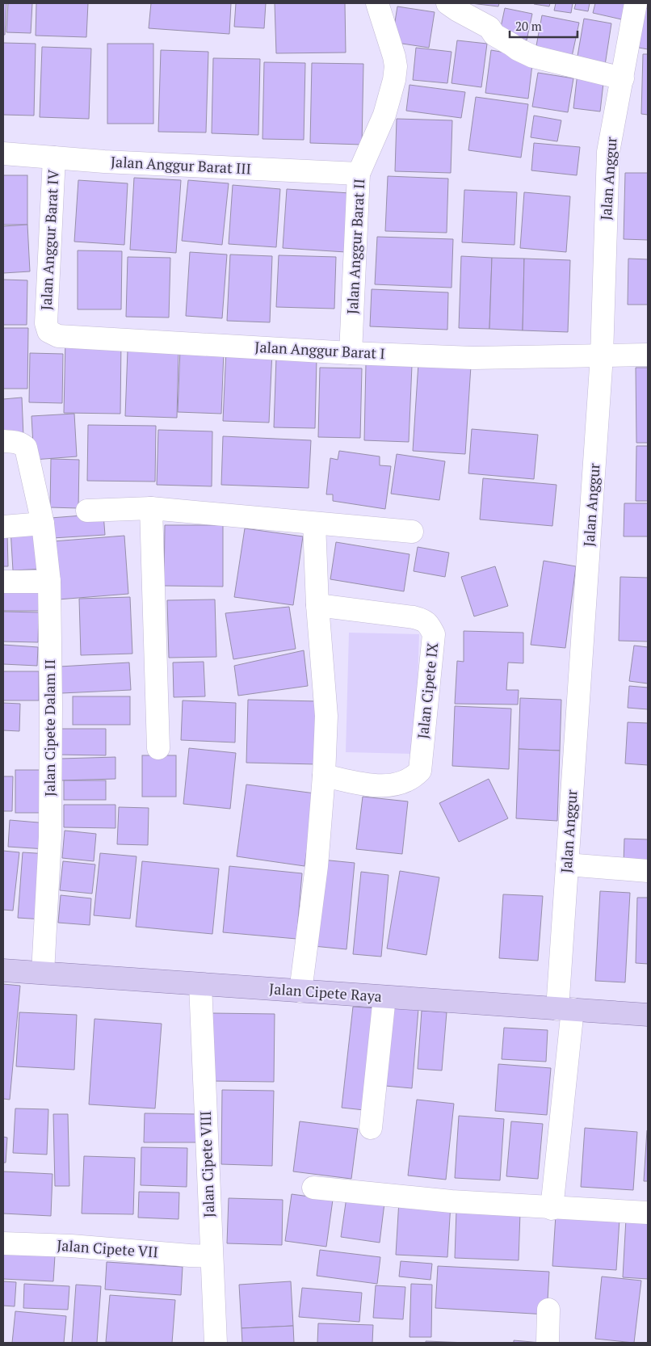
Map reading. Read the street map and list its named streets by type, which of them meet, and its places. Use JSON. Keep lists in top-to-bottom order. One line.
{"streets":{"main road":["Jalan Cipete Raya"],"street":["Jalan Anggur Barat III","Jalan Anggur","Jalan Anggur Barat IV","Jalan Anggur Barat II","Jalan Anggur Barat I","Jalan Cipete IX","Jalan Cipete Dalam II","Jalan Cipete VIII","Jalan Cipete VII"]},"crossings":[["Jalan Anggur Barat III","Jalan Anggur Barat IV"],["Jalan Anggur Barat III","Jalan Anggur Barat II"],["Jalan Anggur","Jalan Anggur Barat I"],["Jalan Anggur","Jalan Cipete Raya"],["Jalan Anggur Barat IV","Jalan Anggur Barat I"],["Jalan Anggur Barat II","Jalan Anggur Barat I"],["Jalan Cipete Dalam II","Jalan Cipete Raya"],["Jalan Cipete Raya","Jalan Cipete VIII"],["Jalan Cipete VIII","Jalan Cipete VII"]],"scale_bar":"20 m"}
